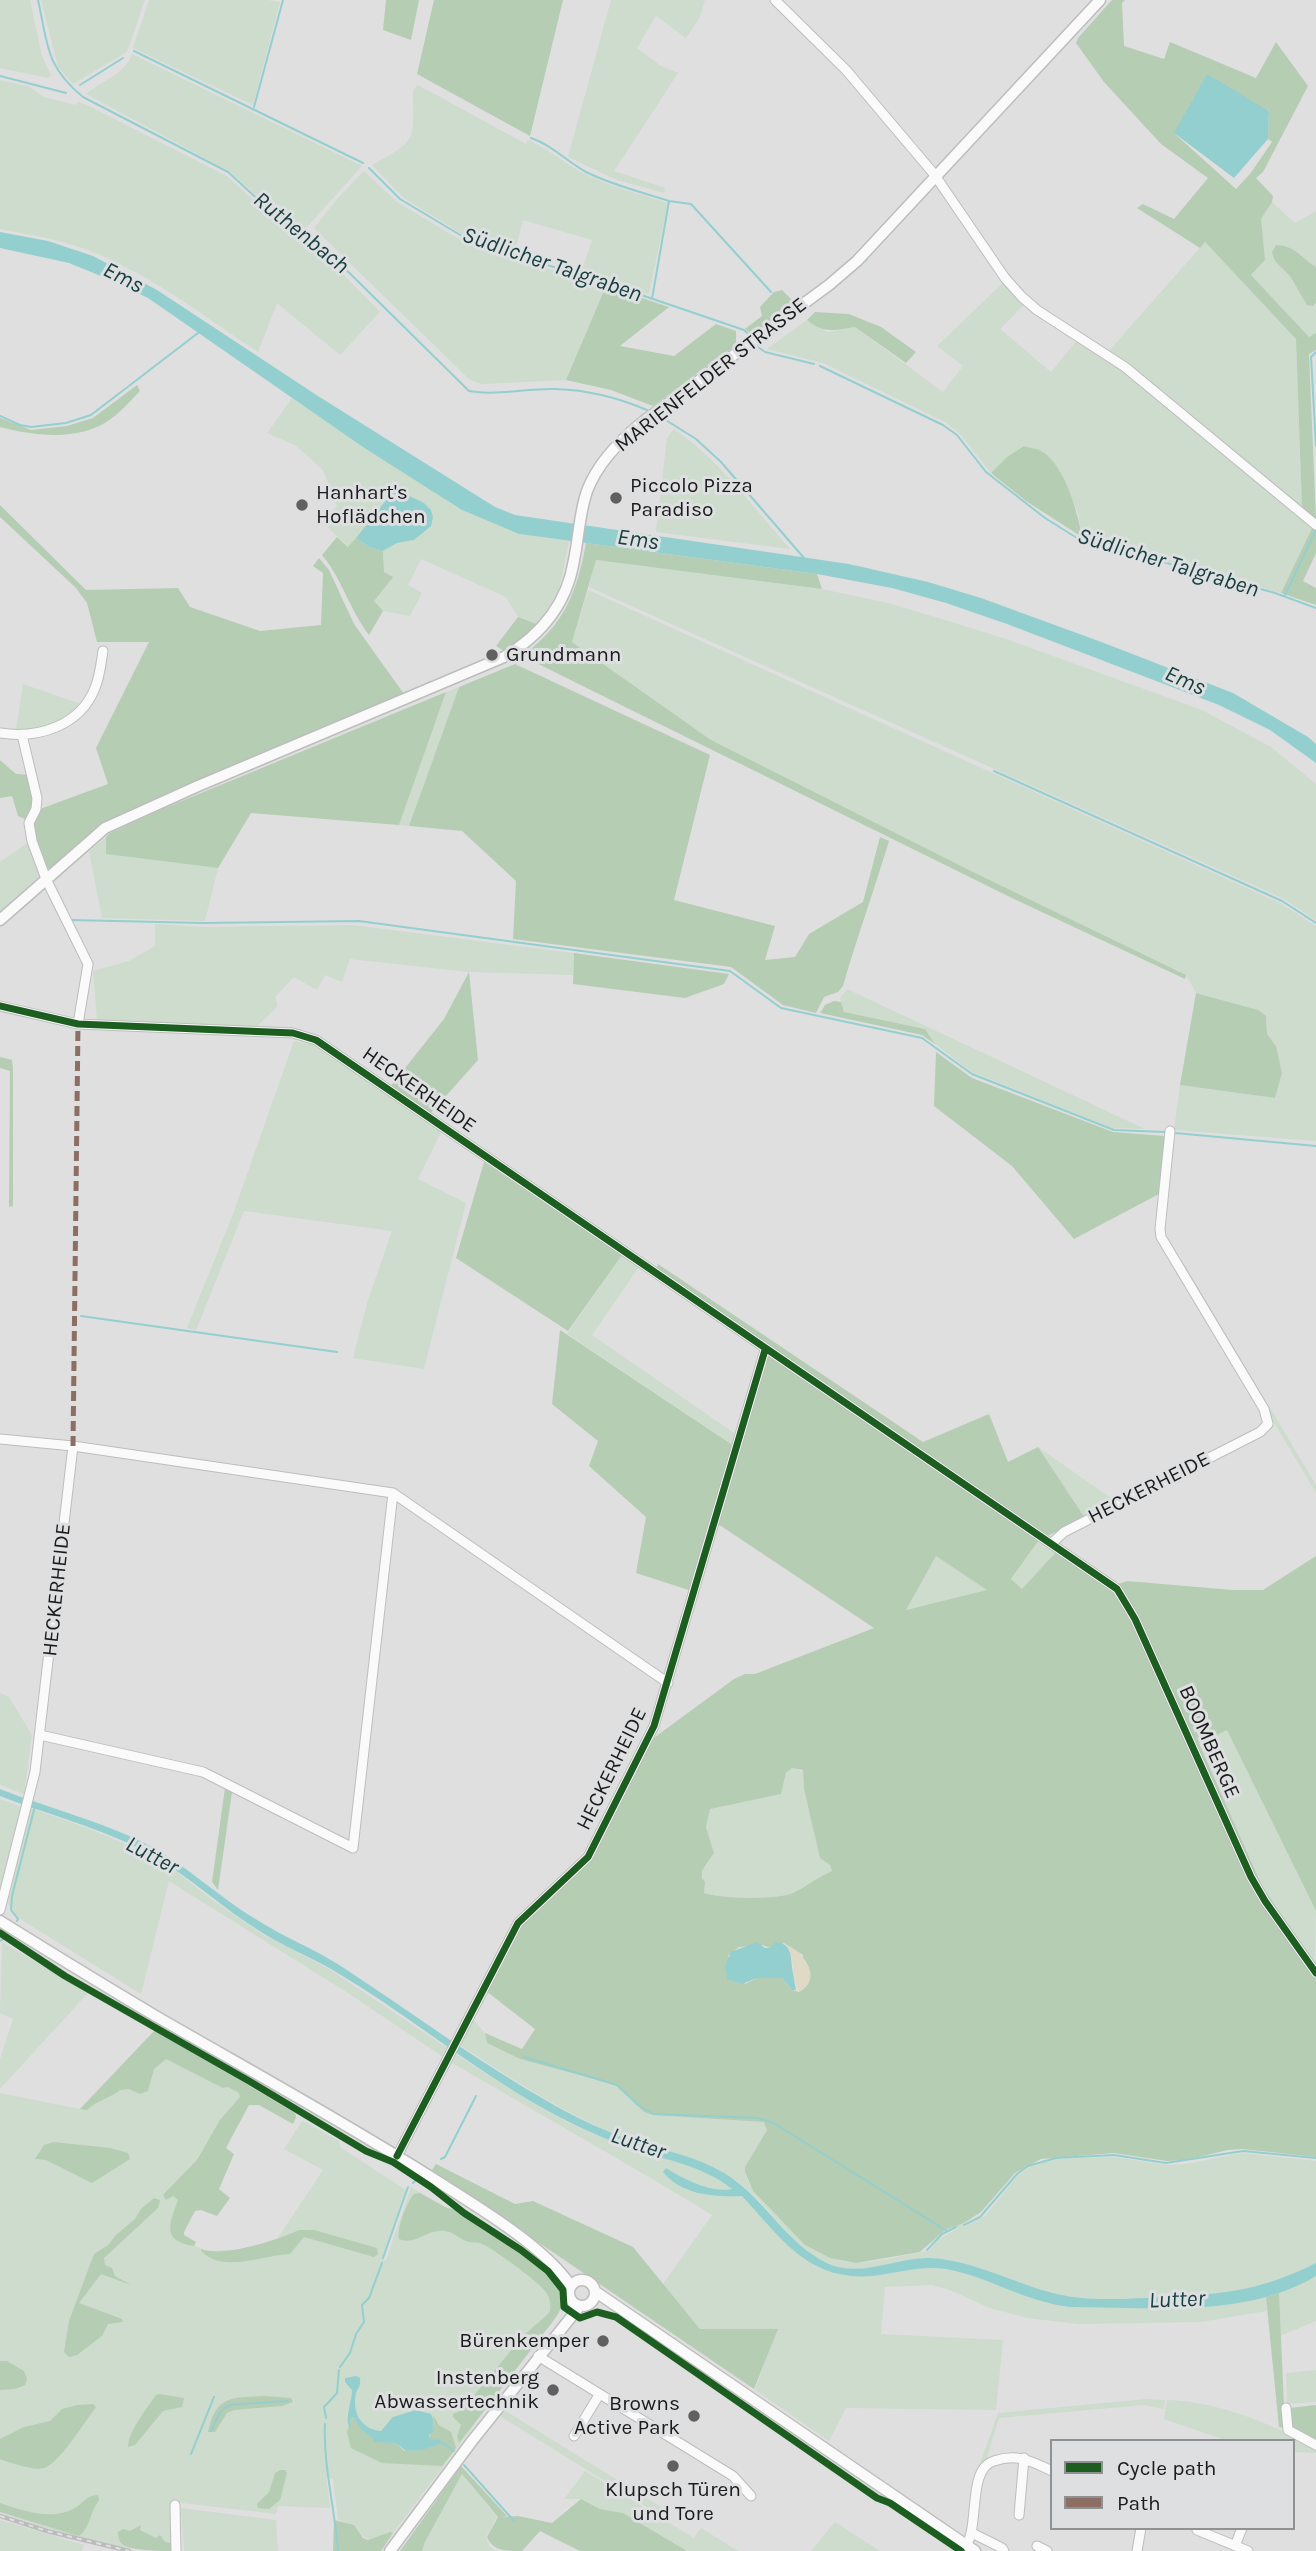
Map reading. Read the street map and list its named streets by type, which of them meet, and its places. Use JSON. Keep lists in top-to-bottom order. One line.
{"streets":{"main road":["MARIENFELDER STRASSE"],"street":["HECKERHEIDE","BOOMBERGE"]},"crossings":[["HECKERHEIDE","BOOMBERGE"]],"water":["Ruthenbach","Südlicher Talgraben","Ems","Lutter"],"places":["Piccolo Pizza Paradiso","Hanhart's Hoflädchen","Grundmann","Bürenkemper","Instenberg Abwassertechnik","Browns Active Park","Klupsch Türen und Tore"],"legend":["Cycle path","Path"]}
